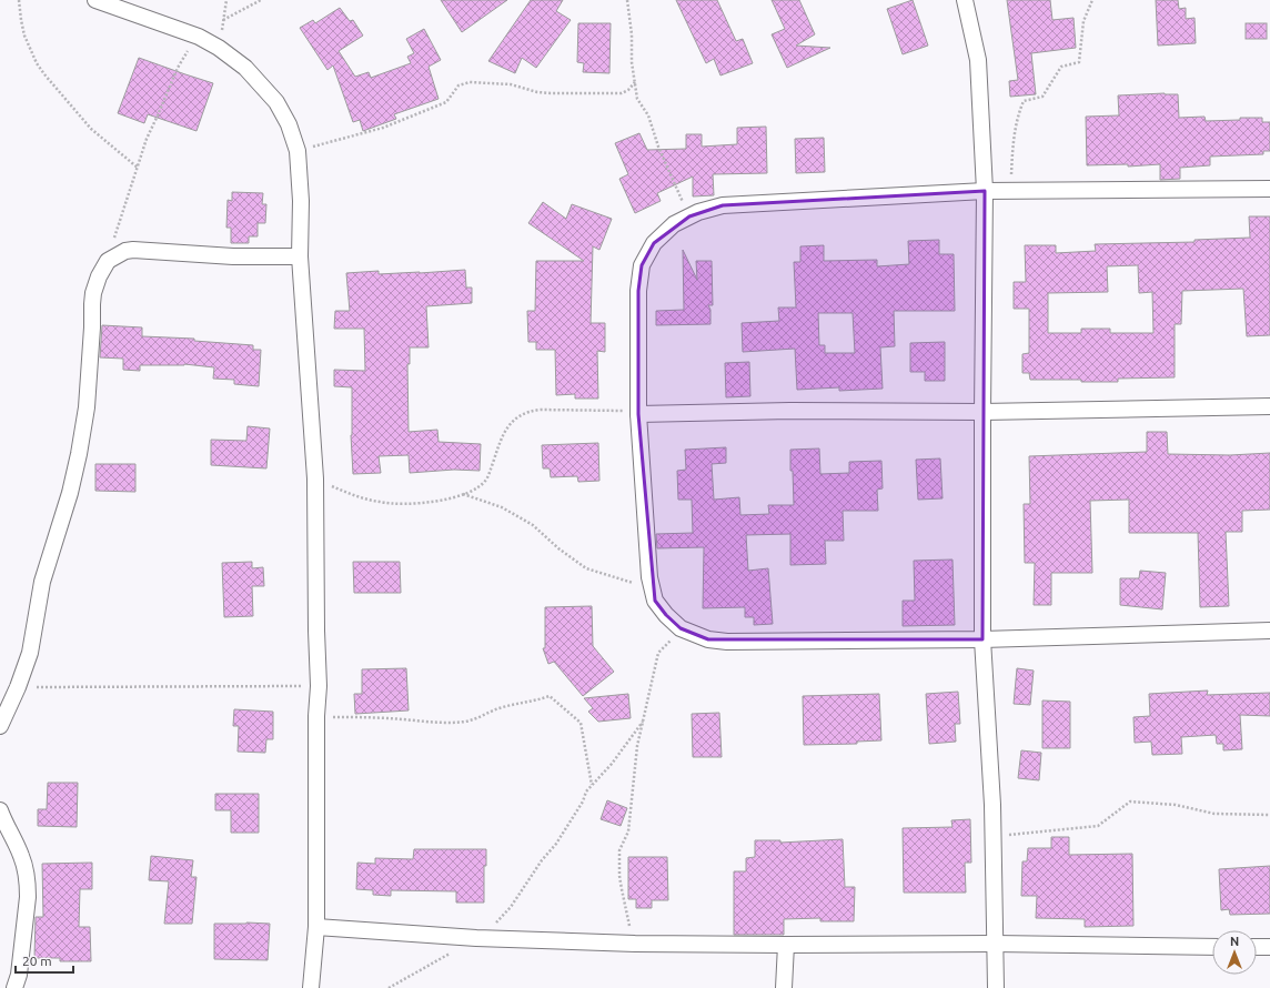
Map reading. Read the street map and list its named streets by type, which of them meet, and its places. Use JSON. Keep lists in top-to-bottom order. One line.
{"scale_bar":"20 m","north":"top"}
